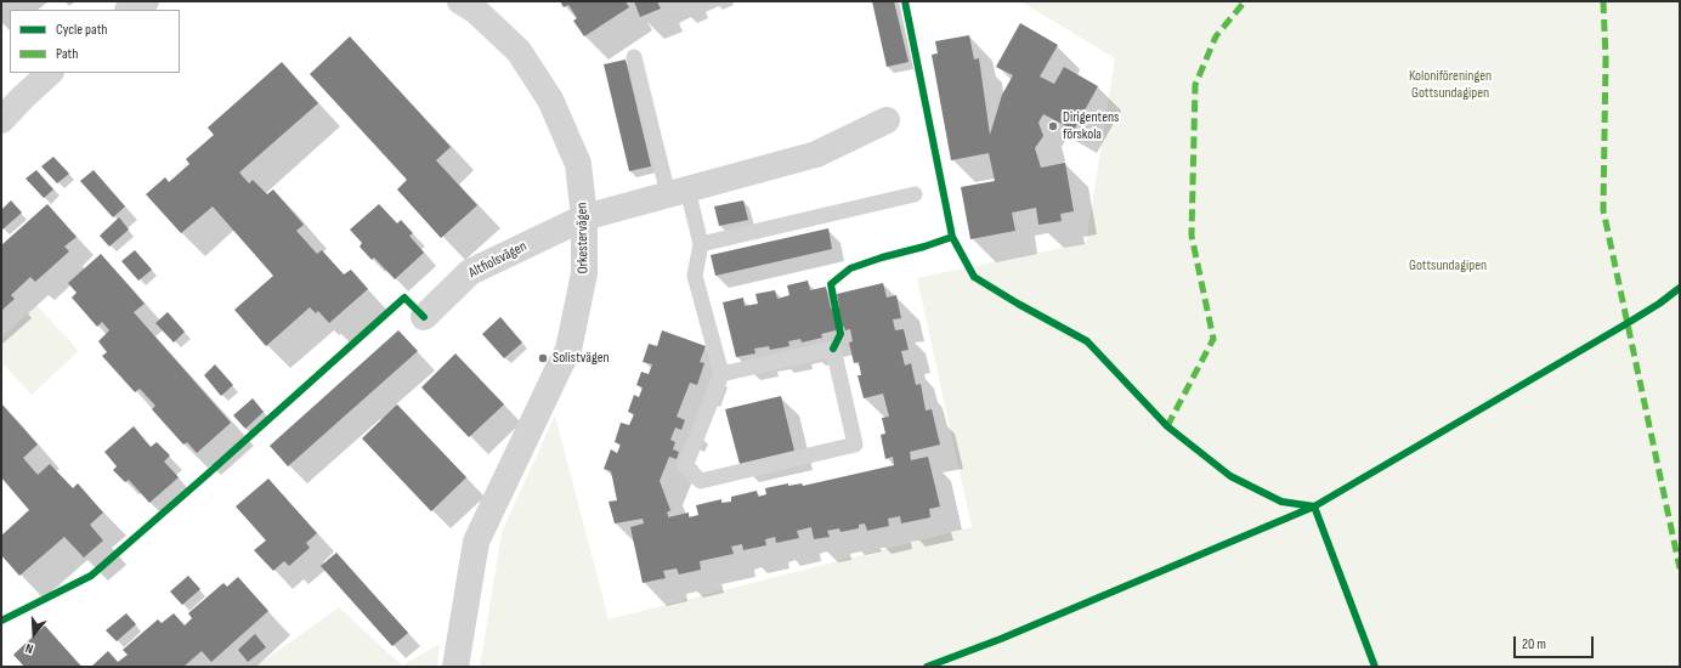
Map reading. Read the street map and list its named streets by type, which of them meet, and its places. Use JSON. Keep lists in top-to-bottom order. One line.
{"streets":{"street":["Orkestervägen","Altfiolsvägen"]},"crossings":[["Orkestervägen","Altfiolsvägen"]],"parks":["Koloniföreningen Gottsundagipen","Gottsundagipen"],"places":["Dirigentens förskola","Solistvägen"],"legend":["Cycle path","Path"],"scale_bar":"20 m","north":"bottom"}
